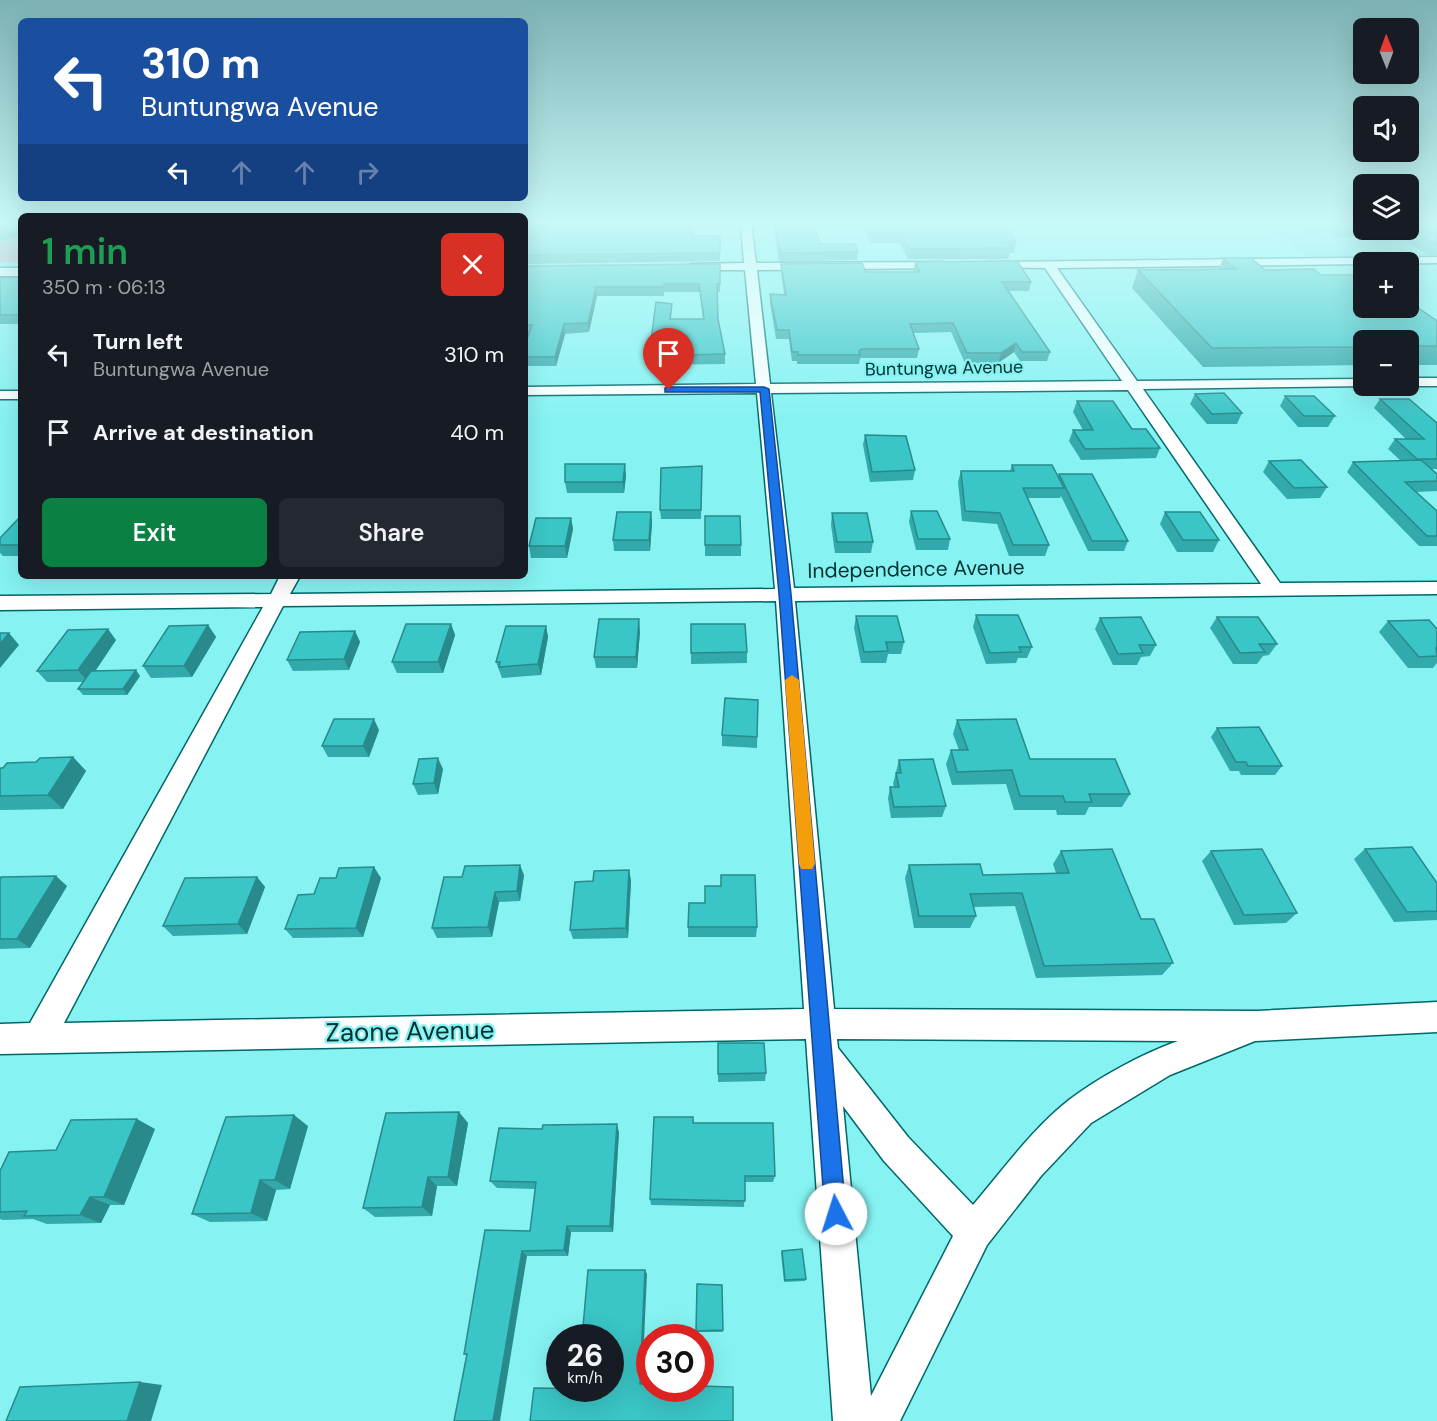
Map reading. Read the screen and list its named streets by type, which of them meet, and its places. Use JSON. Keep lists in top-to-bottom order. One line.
{"streets":{"street":["Buntungwa Avenue","Independence Avenue","Zaone Avenue"]},"north":"top","page":{"map_buttons":["+","−"],"turn":["310 m","Buntungwa Avenue"],"heading":["1 min","350 m · 06:13"],"list":[{"name":"Turn left","note":"Buntungwa Avenue","value":"310 m"},{"name":"Arrive at destination","value":"40 m"}],"buttons":["Exit","Share"],"speed":"26 km/h","limit":"30"}}
